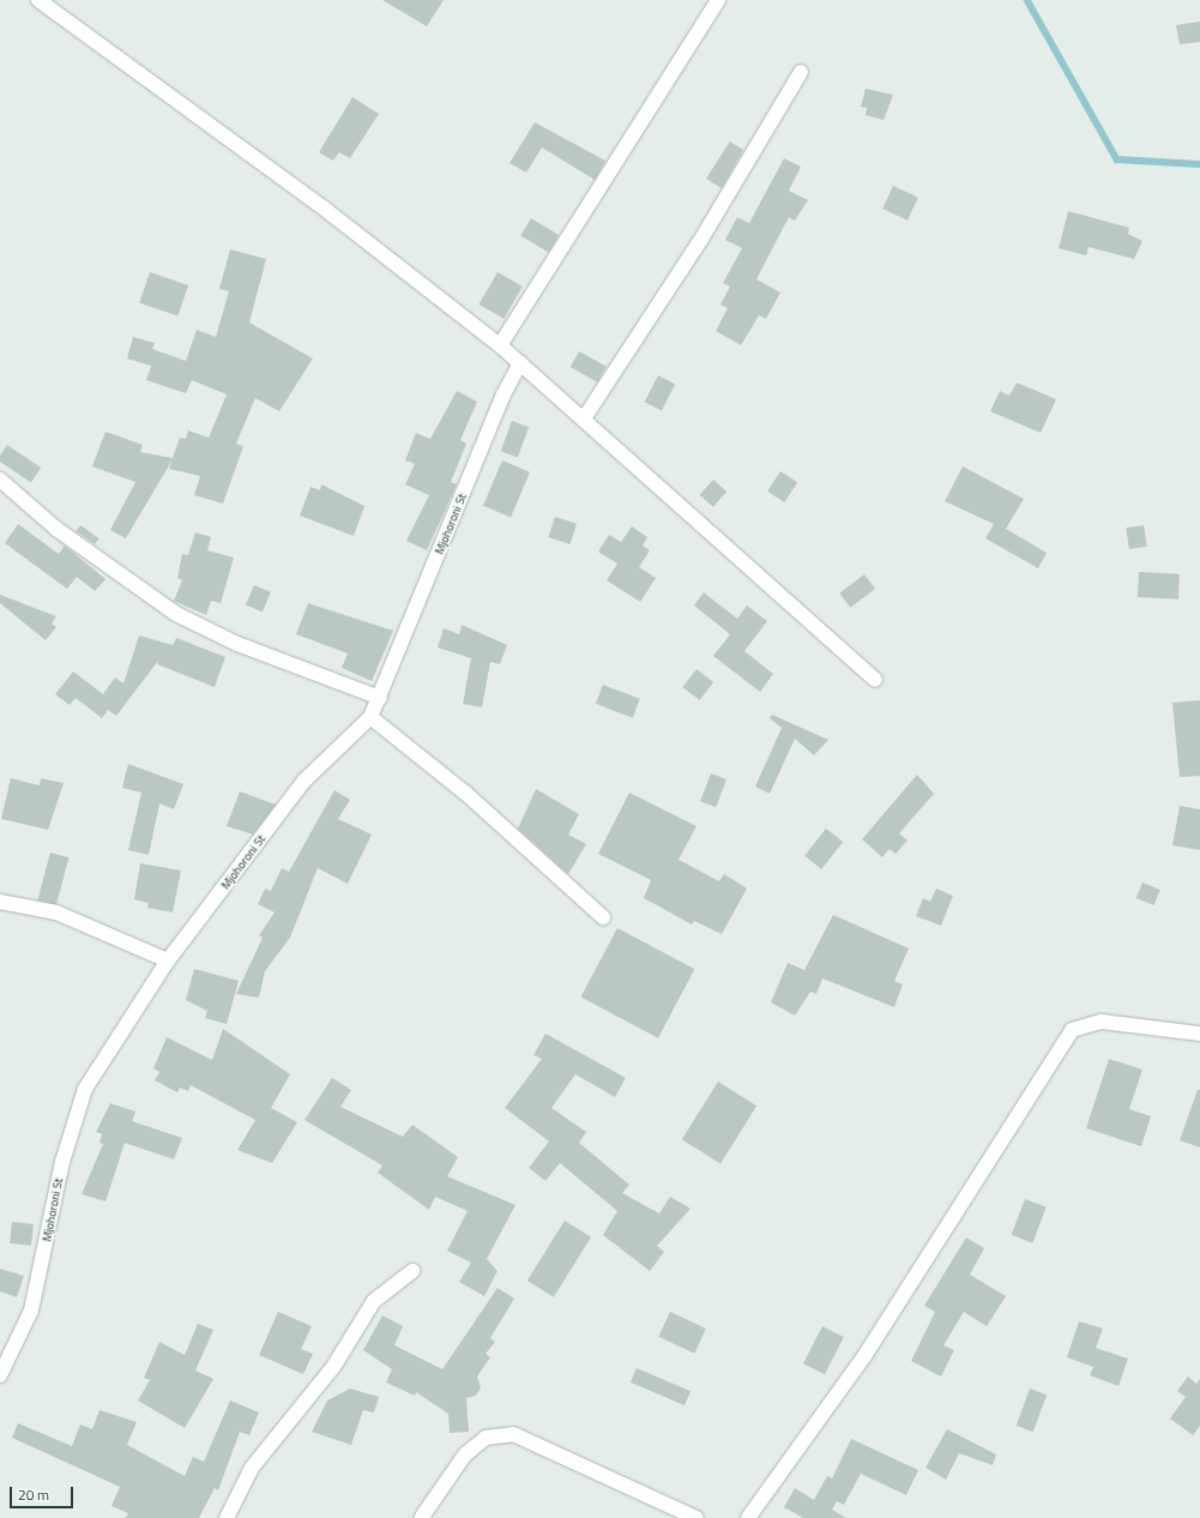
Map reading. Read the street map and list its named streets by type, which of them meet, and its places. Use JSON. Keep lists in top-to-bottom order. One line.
{"streets":{"street":["Mjohoroni St"]},"scale_bar":"20 m"}
